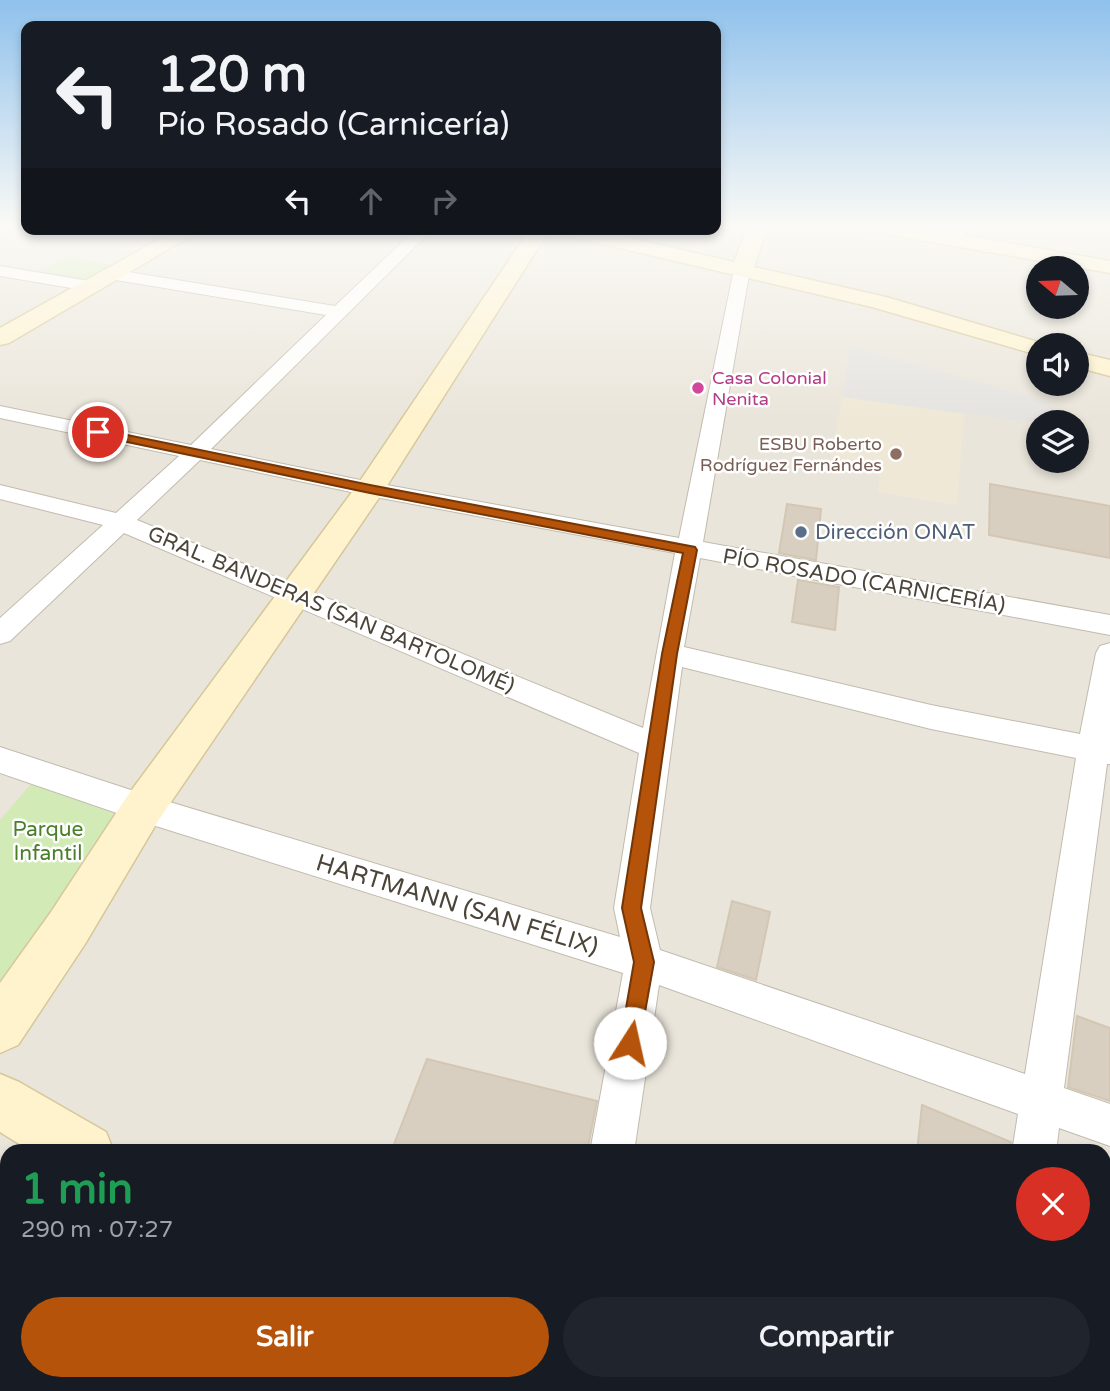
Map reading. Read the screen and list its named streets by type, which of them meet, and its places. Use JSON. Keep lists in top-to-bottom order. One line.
{"streets":{"street":["PÍO ROSADO (CARNICERÍA)","GRAL. BANDERAS (SAN BARTOLOMÉ)","HARTMANN (SAN FÉLIX)"]},"parks":["Parque Infantil"],"places":["Casa Colonial Nenita","ESBU Roberto Rodríguez Fernándes","Dirección ONAT"],"north":"left","page":{"turn":["120 m","Pío Rosado (Carnicería)"],"heading":["1 min","290 m · 07:27"],"buttons":["Salir","Compartir"]}}
